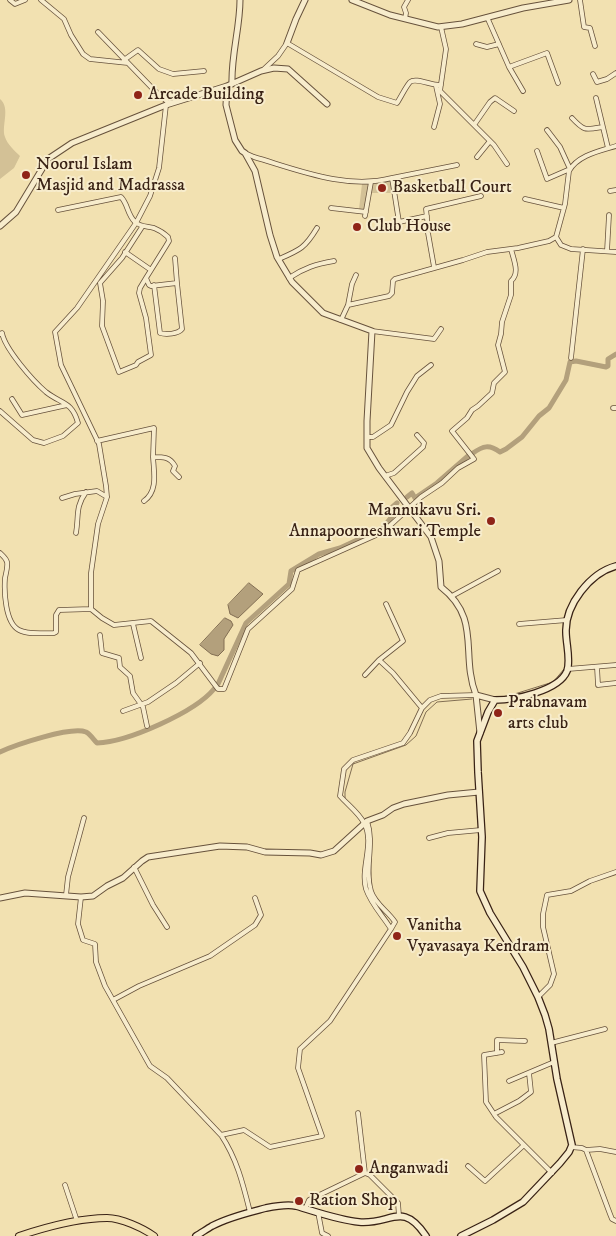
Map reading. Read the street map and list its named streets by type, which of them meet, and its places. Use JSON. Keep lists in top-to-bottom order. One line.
{"places":["Arcade Building","Noorul Islam Masjid and Madrassa","Basketball Court","Club House","Mannukavu Sri. Annapoorneshwari Temple","Prabnavam arts club","Vanitha Vyavasaya Kendram","Anganwadi","Ration Shop"]}
